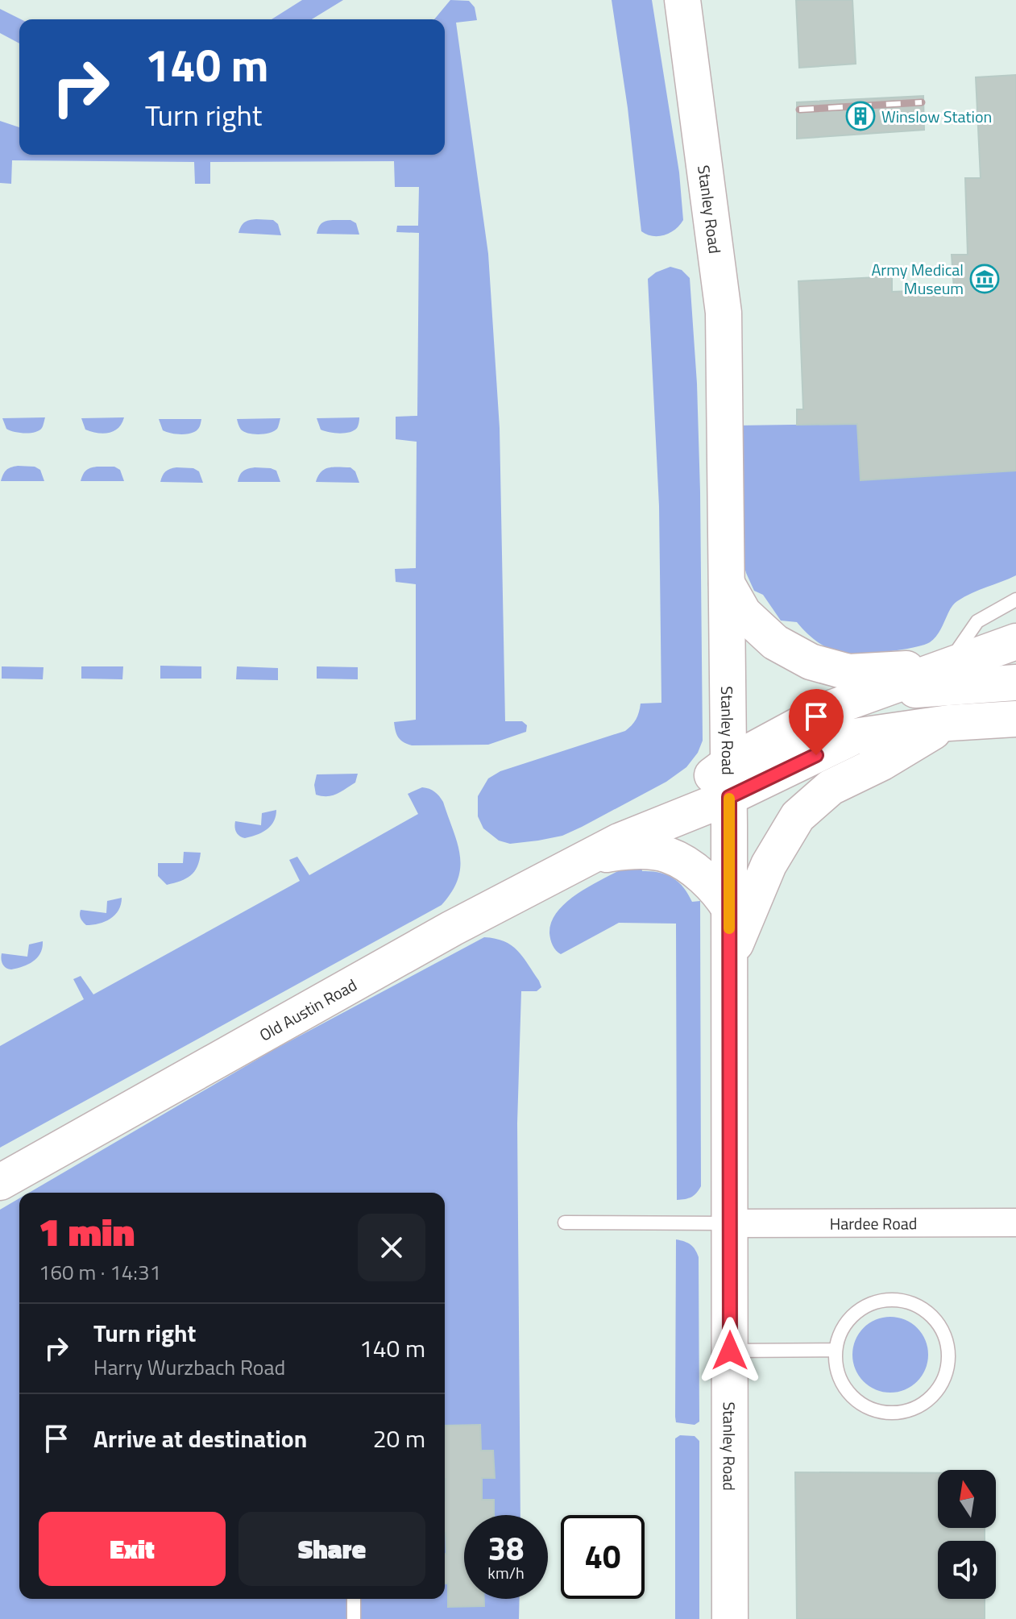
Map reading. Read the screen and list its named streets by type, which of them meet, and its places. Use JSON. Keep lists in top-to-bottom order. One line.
{"streets":{"street":["Stanley Road","Old Austin Road","Hardee Road"]},"crossings":[["Stanley Road","Old Austin Road"],["Stanley Road","Hardee Road"]],"places":{"building":["Winslow Station"],"museum":["Army Medical Museum"]},"north":"top","page":{"turn":["140 m","Turn right"],"heading":["1 min","160 m · 14:31"],"list":[{"name":"Turn right","note":"Harry Wurzbach Road","value":"140 m"},{"name":"Arrive at destination","value":"20 m"}],"buttons":["Exit","Share"],"speed":"38 km/h","limit":"40"}}
